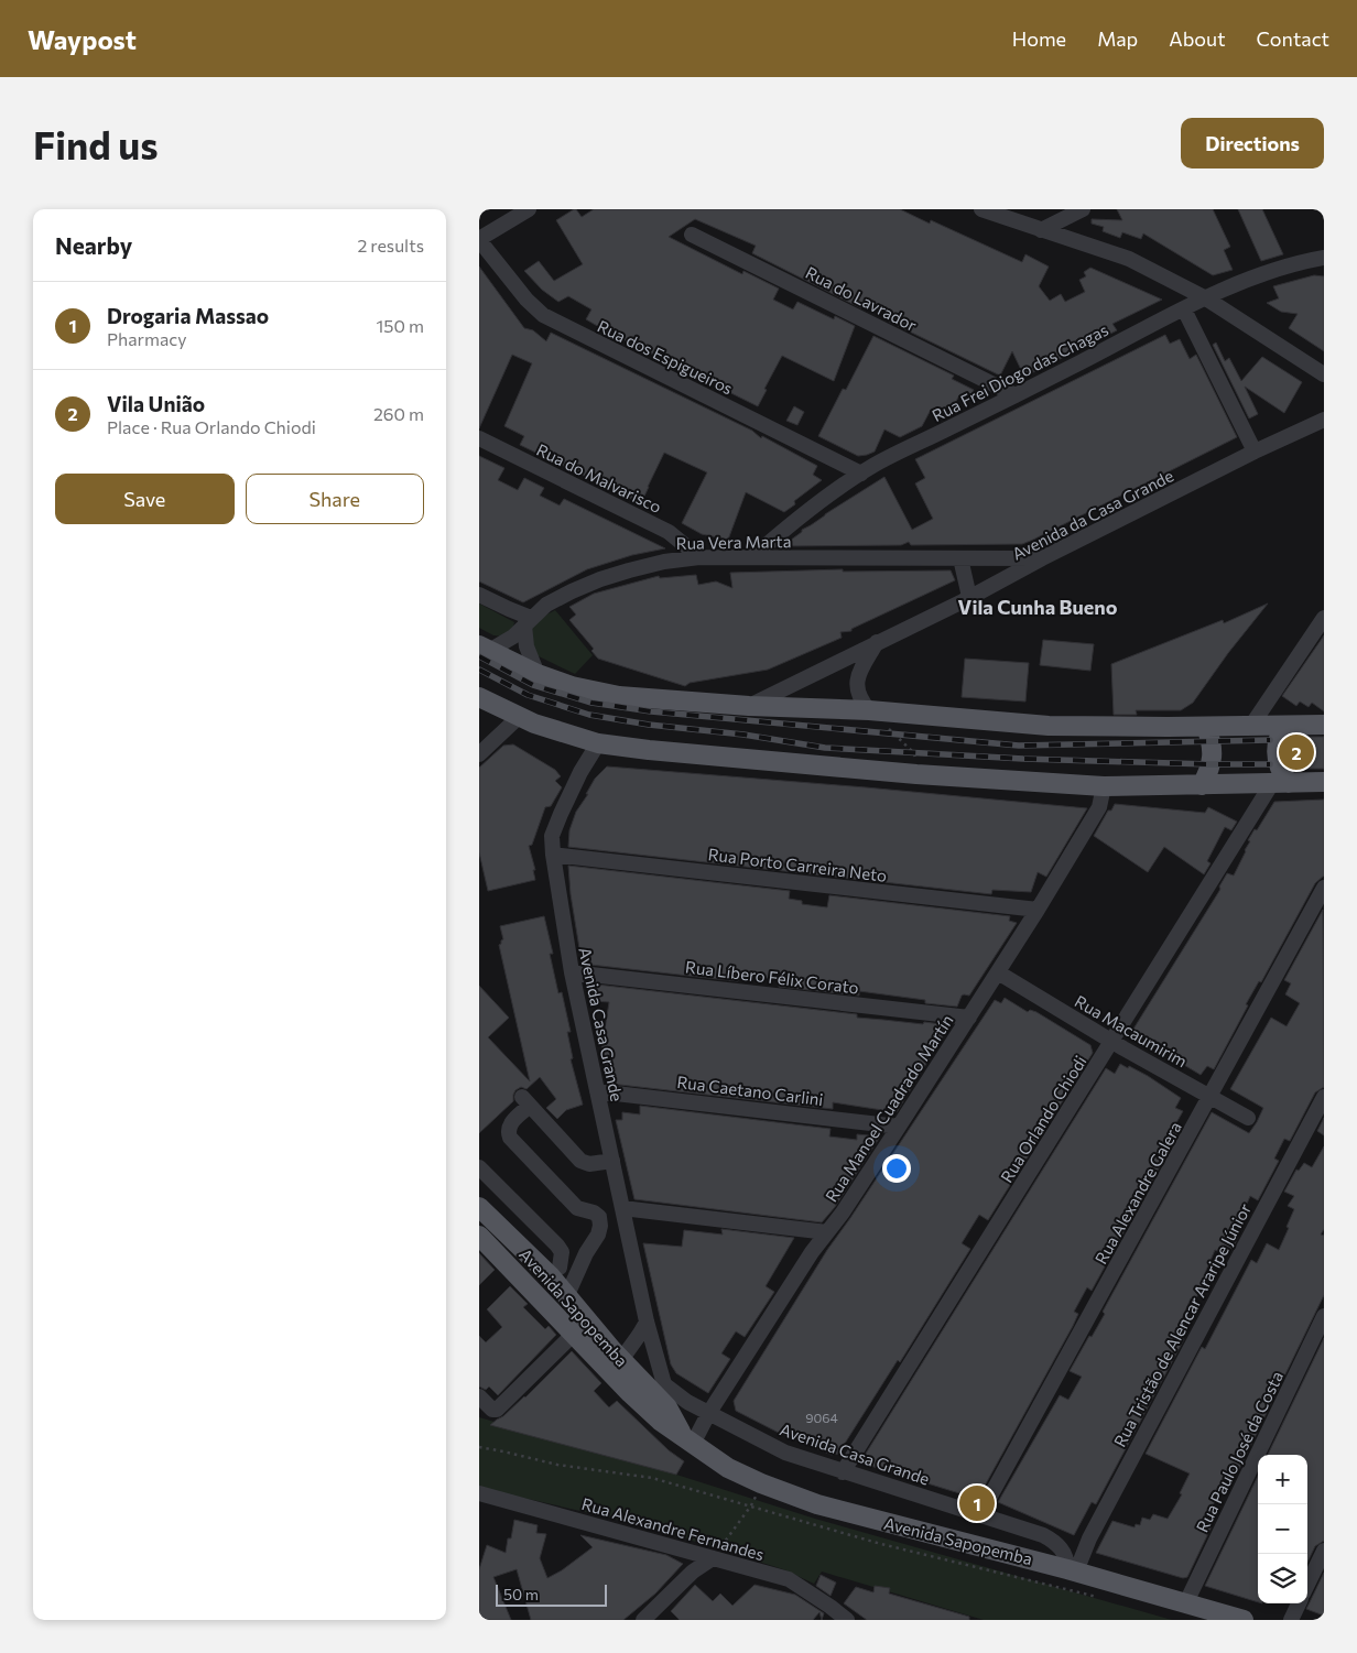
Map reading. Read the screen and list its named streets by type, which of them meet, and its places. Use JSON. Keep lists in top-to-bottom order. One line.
{"streets":{"main road":["Avenida Sapopemba"],"street":["Rua do Lavrador","Rua dos Espigueiros","Rua Frei Diogo das Chagas","Rua do Malvarisco","Avenida da Casa Grande","Rua Vera Marta","Rua Porto Carreira Neto","Rua Líbero Félix Corato","Avenida Casa Grande","Rua Macaumirim","Rua Caetano Carlini","Rua Manoel Cuadrado Martín","Rua Orlando Chiodi","Rua Alexandre Galera","Rua Tristão de Alencar Araripe Júnior","Rua Paulo José da Costa","Rua Alexandre Fernandes"]},"crossings":[["Rua do Lavrador","Rua Frei Diogo das Chagas"],["Rua dos Espigueiros","Rua Frei Diogo das Chagas"],["Rua Frei Diogo das Chagas","Rua Vera Marta"],["Rua do Malvarisco","Rua Vera Marta"],["Avenida da Casa Grande","Rua Vera Marta"],["Rua Porto Carreira Neto","Avenida Casa Grande"],["Rua Porto Carreira Neto","Rua Manoel Cuadrado Martín"],["Rua Líbero Félix Corato","Avenida Casa Grande"],["Rua Líbero Félix Corato","Rua Manoel Cuadrado Martín"],["Avenida Casa Grande","Rua Caetano Carlini"],["Avenida Casa Grande","Rua Manoel Cuadrado Martín"],["Avenida Casa Grande","Rua Orlando Chiodi"],["Avenida Casa Grande","Rua Alexandre Galera"],["Avenida Casa Grande","Avenida Sapopemba"],["Avenida Casa Grande","Rua Tristão de Alencar Araripe Júnior"],["Rua Macaumirim","Rua Manoel Cuadrado Martín"],["Rua Macaumirim","Rua Orlando Chiodi"],["Rua Macaumirim","Rua Alexandre Galera"],["Rua Caetano Carlini","Rua Manoel Cuadrado Martín"],["Rua Manoel Cuadrado Martín","Avenida Sapopemba"],["Avenida Sapopemba","Rua Tristão de Alencar Araripe Júnior"],["Avenida Sapopemba","Rua Paulo José da Costa"]],"districts":["Vila Cunha Bueno"],"house_numbers":["9064"],"scale_bar":"50 m","page":{"header":"Waypost","nav":["Home","Map","About","Contact"],"buttons":["Directions",["Save","Share"]],"title":"Find us","heading":["Nearby","2 results"],"list":[{"mark":"1","name":"Drogaria Massao","note":"Pharmacy","value":"150 m"},{"mark":"2","name":"Vila União","note":"Place · Rua Orlando Chiodi","value":"260 m"}],"pins":["2","1"],"map_buttons":["+","−"],"scale":"50 m"}}
